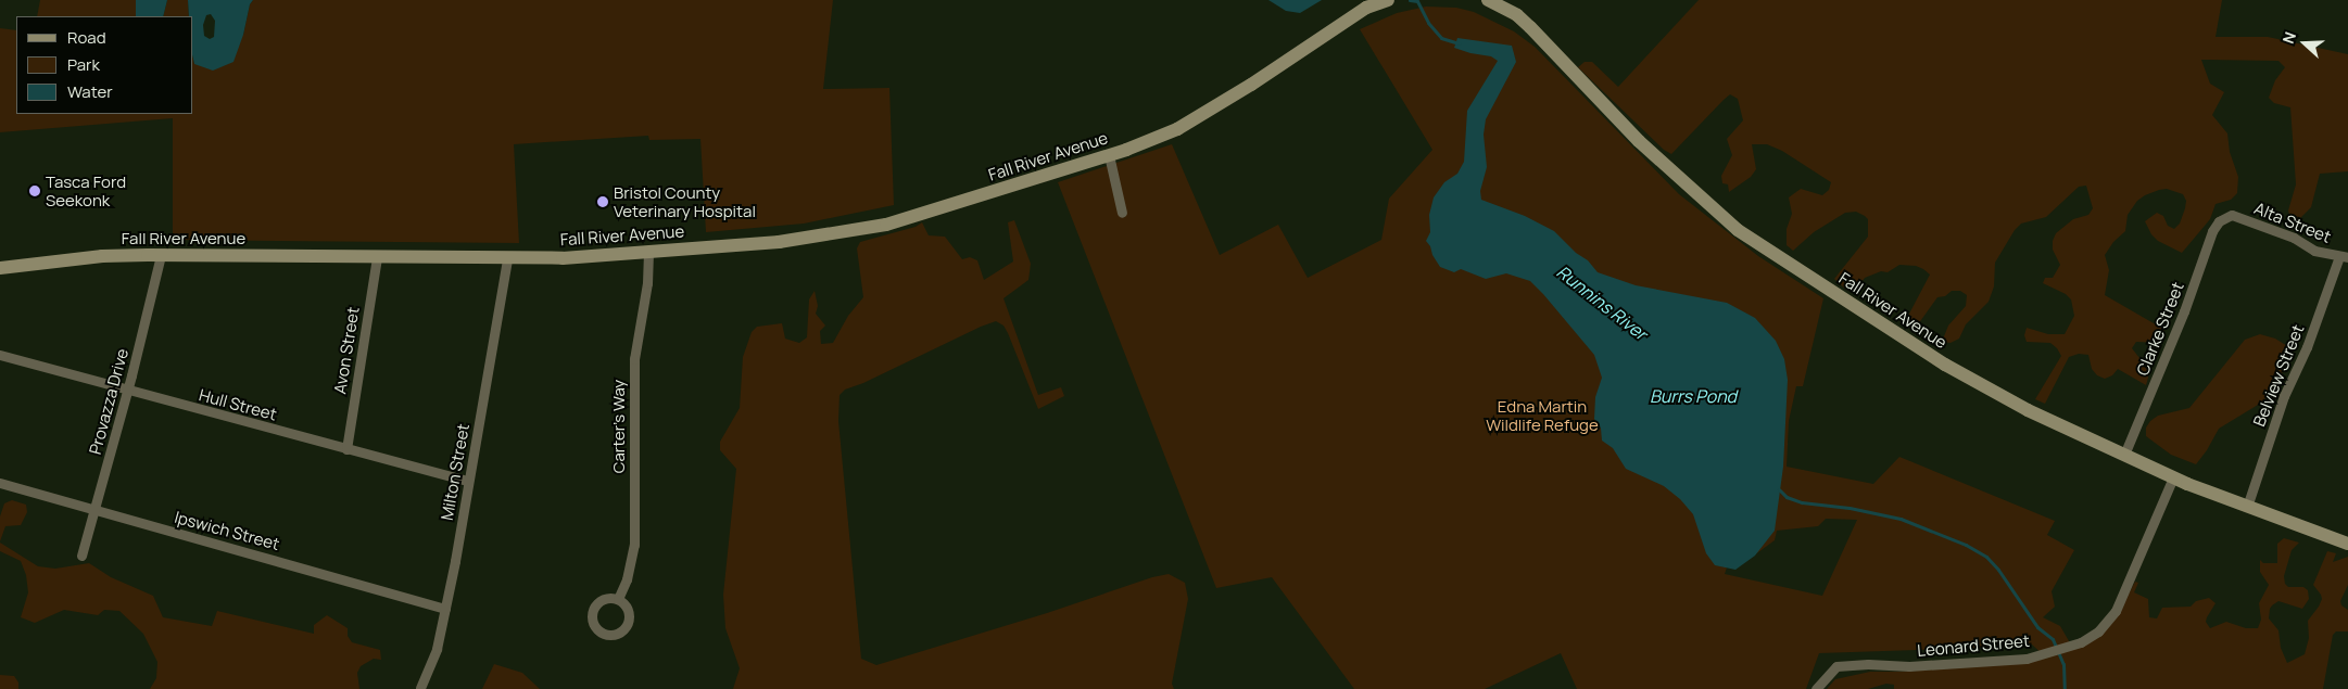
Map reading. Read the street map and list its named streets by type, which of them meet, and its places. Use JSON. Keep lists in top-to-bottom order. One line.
{"streets":{"main road":["Fall River Avenue"],"street":["Alta Street","Clarke Street","Avon Street","Belview Street","Provazza Drive","Hull Street","Carter's Way","Milton Street","Ipswich Street","Leonard Street"]},"crossings":[["Fall River Avenue","Clarke Street"],["Fall River Avenue","Avon Street"],["Fall River Avenue","Belview Street"],["Fall River Avenue","Provazza Drive"],["Fall River Avenue","Carter's Way"],["Fall River Avenue","Milton Street"],["Fall River Avenue","Leonard Street"],["Alta Street","Clarke Street"],["Alta Street","Belview Street"],["Avon Street","Hull Street"],["Provazza Drive","Hull Street"],["Provazza Drive","Ipswich Street"],["Hull Street","Milton Street"],["Milton Street","Ipswich Street"]],"water":["Runnins River","Burrs Pond"],"parks":["Edna Martin Wildlife Refuge"],"places":["Tasca Ford Seekonk","Bristol County Veterinary Hospital"],"legend":["Road","Park","Water"],"north":"left"}
